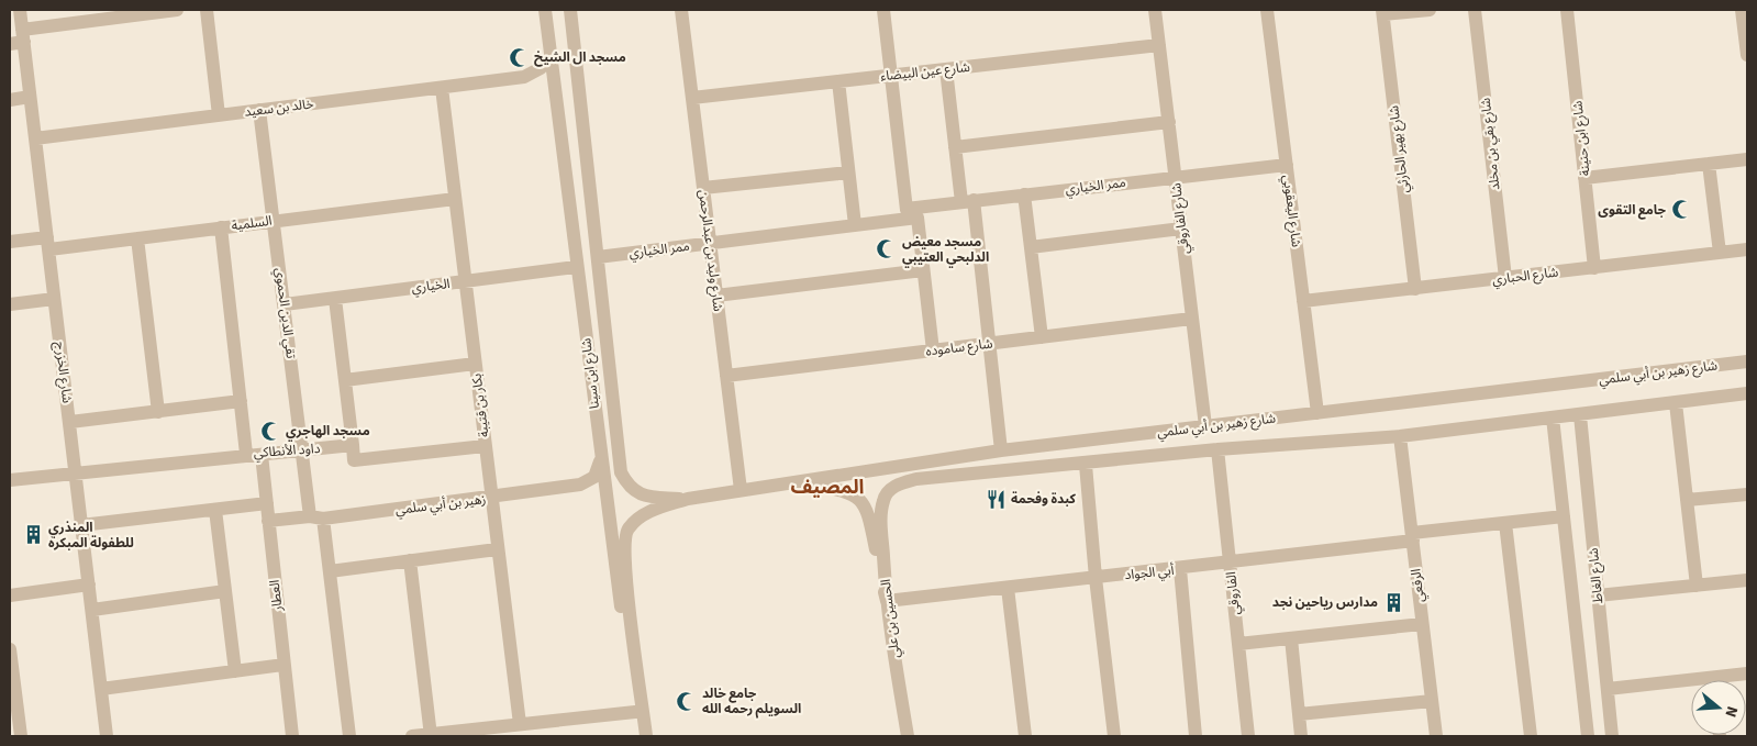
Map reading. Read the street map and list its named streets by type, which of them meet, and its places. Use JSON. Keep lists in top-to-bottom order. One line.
{"streets":{"street":["شارع عين البيضاء","خالد بن سعيد","شارع ابن حنينة","شارع بقي بن مخلد","شارع بهير الحارثي","ممر الخياري","شارع اليعقوبي","شارع الفاروقي","السلمية","شارع وليد بن عبدالرحمن","شارع الحباري","الخياري","تقي الدين الحموي","شارع ساموده","شارع الخزرج","شارع زهير بن أبي سلمي","شارع ابن سينا","بكار بن قتيبة","داود الأنطاكي","زهير بن أبي سلمي","أبي الجواد","شارع الغاط","الرقعي","الفاروقي","العطار","الحسين بن علي"]},"crossings":[["شارع عين البيضاء","شارع الفاروقي"],["شارع عين البيضاء","شارع وليد بن عبدالرحمن"],["خالد بن سعيد","تقي الدين الحموي"],["خالد بن سعيد","شارع الخزرج"],["خالد بن سعيد","شارع ابن سينا"],["خالد بن سعيد","بكار بن قتيبة"],["شارع ابن حنينة","شارع الحباري"],["شارع بقي بن مخلد","شارع الحباري"],["شارع بهير الحارثي","شارع الحباري"],["ممر الخياري","شارع اليعقوبي"],["ممر الخياري","شارع الفاروقي"],["ممر الخياري","شارع وليد بن عبدالرحمن"],["ممر الخياري","شارع ابن سينا"],["شارع اليعقوبي","شارع الحباري"],["شارع اليعقوبي","شارع زهير بن أبي سلمي"],["شارع الفاروقي","شارع ساموده"],["شارع الفاروقي","شارع زهير بن أبي سلمي"],["السلمية","تقي الدين الحموي"],["السلمية","شارع الخزرج"],["السلمية","بكار بن قتيبة"],["شارع وليد بن عبدالرحمن","شارع ساموده"],["شارع وليد بن عبدالرحمن","شارع زهير بن أبي سلمي"],["الخياري","تقي الدين الحموي"],["الخياري","شارع ابن سينا"],["الخياري","بكار بن قتيبة"],["تقي الدين الحموي","داود الأنطاكي"],["تقي الدين الحموي","زهير بن أبي سلمي"],["شارع الخزرج","داود الأنطاكي"],["شارع زهير بن أبي سلمي","شارع ابن سينا"],["شارع زهير بن أبي سلمي","شارع الغاط"],["شارع زهير بن أبي سلمي","الرقعي"],["شارع زهير بن أبي سلمي","الفاروقي"],["شارع زهير بن أبي سلمي","الحسين بن علي"],["شارع ابن سينا","زهير بن أبي سلمي"],["بكار بن قتيبة","زهير بن أبي سلمي"],["داود الأنطاكي","العطار"],["زهير بن أبي سلمي","العطار"],["أبي الجواد","شارع الغاط"],["أبي الجواد","الرقعي"],["أبي الجواد","الفاروقي"],["أبي الجواد","الحسين بن علي"]],"districts":["المصيف"],"places":{"mosque":["مسجد ال الشيخ","جامع التقوى","مسجد معيض الدلبحي العتيبي","مسجد الهاجري","جامع خالد السويلم رحمه الله"],"restaurant":["كبدة وفحمة"],"building":["المنذري للطفولة المبكره","مدارس رياحين نجد"]},"north":"right"}
